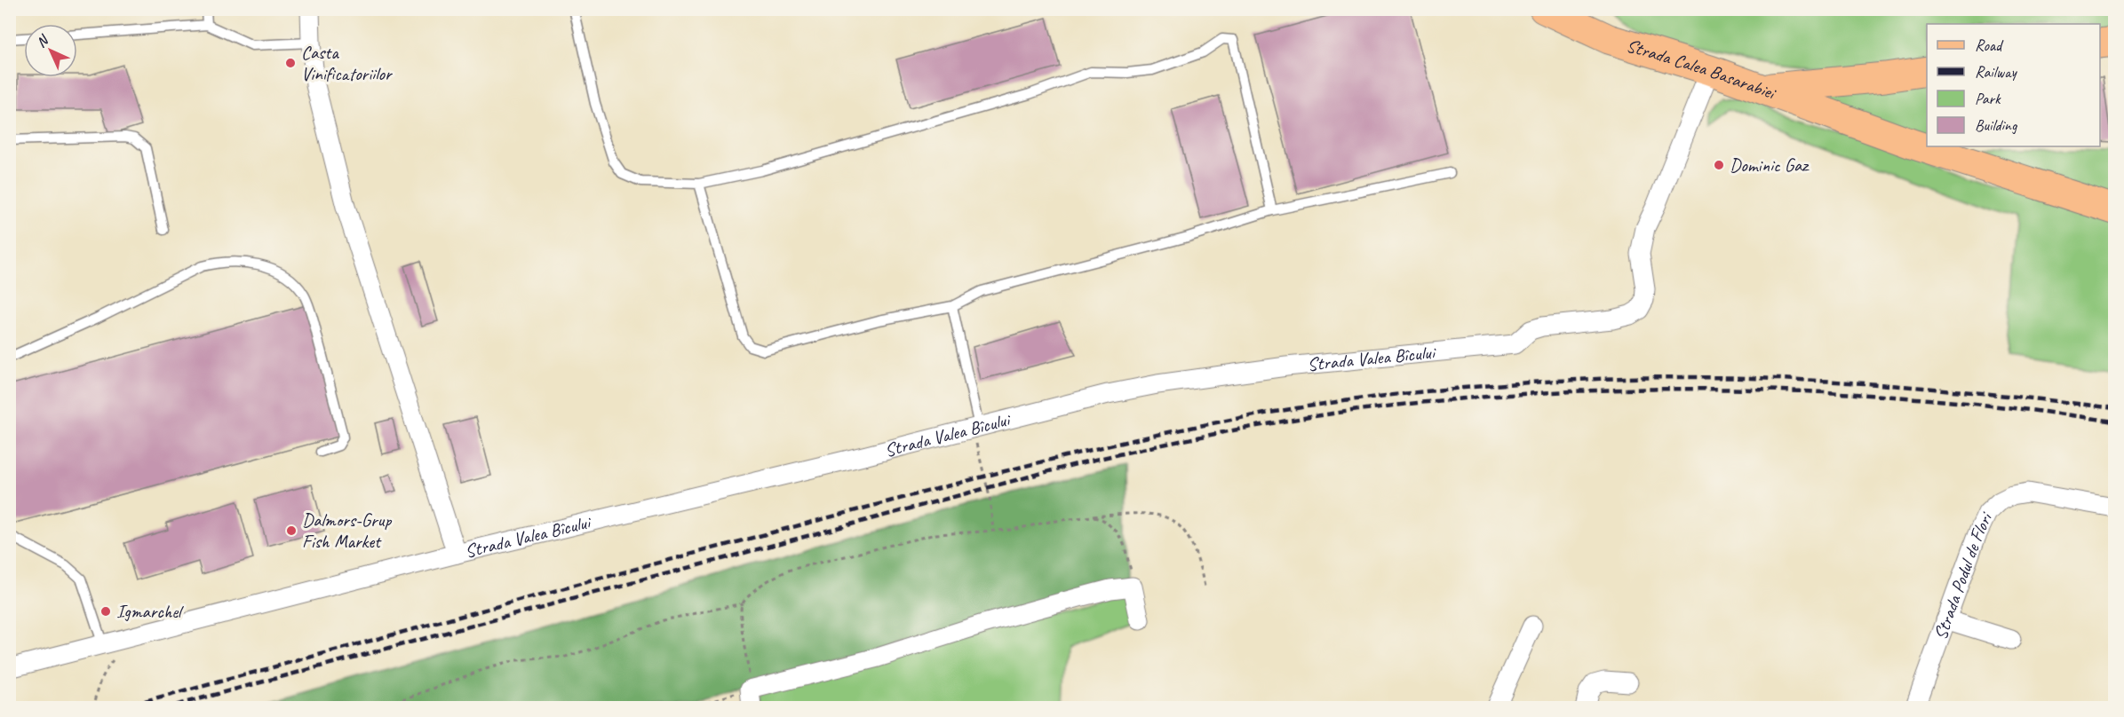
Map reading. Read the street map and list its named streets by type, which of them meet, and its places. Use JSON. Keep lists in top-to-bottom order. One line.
{"streets":{"main road":["Strada Calea Basarabiei"],"street":["Strada Valea Bîcului","Strada Podul de Flori"]},"crossings":[["Strada Calea Basarabiei","Strada Valea Bîcului"]],"places":["Casta Vinificatoriilor","Dominic Gaz","Dalmors-Grup Fish Market","Igmarchel"],"legend":["Road","Railway","Park","Building"],"north":"top left"}
